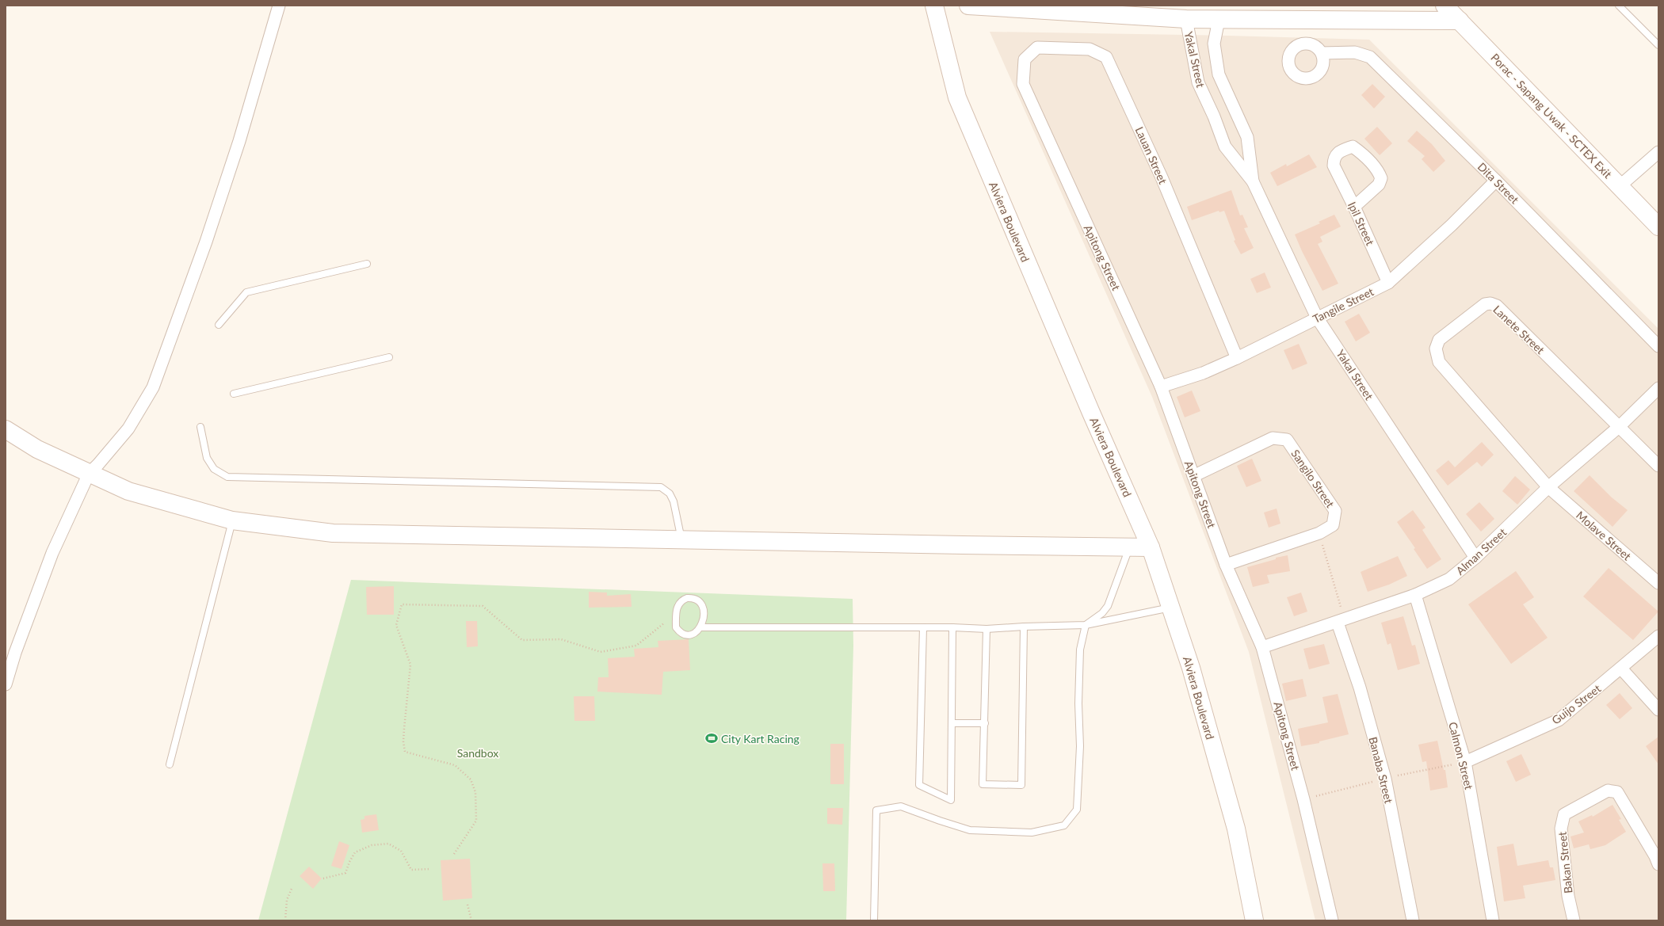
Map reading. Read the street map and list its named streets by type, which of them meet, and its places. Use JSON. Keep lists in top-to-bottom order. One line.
{"streets":{"street":["Yakal Street","Porac - Sapang Uwak - SCTEX Exit","Lauan Street","Dita Street","Alviera Boulevard","Ipil Street","Apitong Street","Tangile Street","Lanete Street","Sangilo Street","Molave Street","Alman Street","Guijo Street","Calmon Street","Banaba Street","Bakan Street"]},"crossings":[["Yakal Street","Tangile Street"],["Yakal Street","Alman Street"],["Lauan Street","Apitong Street"],["Lauan Street","Tangile Street"],["Dita Street","Tangile Street"],["Ipil Street","Tangile Street"],["Apitong Street","Tangile Street"],["Apitong Street","Sangilo Street"],["Apitong Street","Alman Street"],["Lanete Street","Molave Street"],["Lanete Street","Alman Street"],["Molave Street","Alman Street"],["Alman Street","Calmon Street"],["Alman Street","Banaba Street"],["Guijo Street","Calmon Street"]],"parks":["Sandbox"],"places":{"sports":["City Kart Racing"]}}
